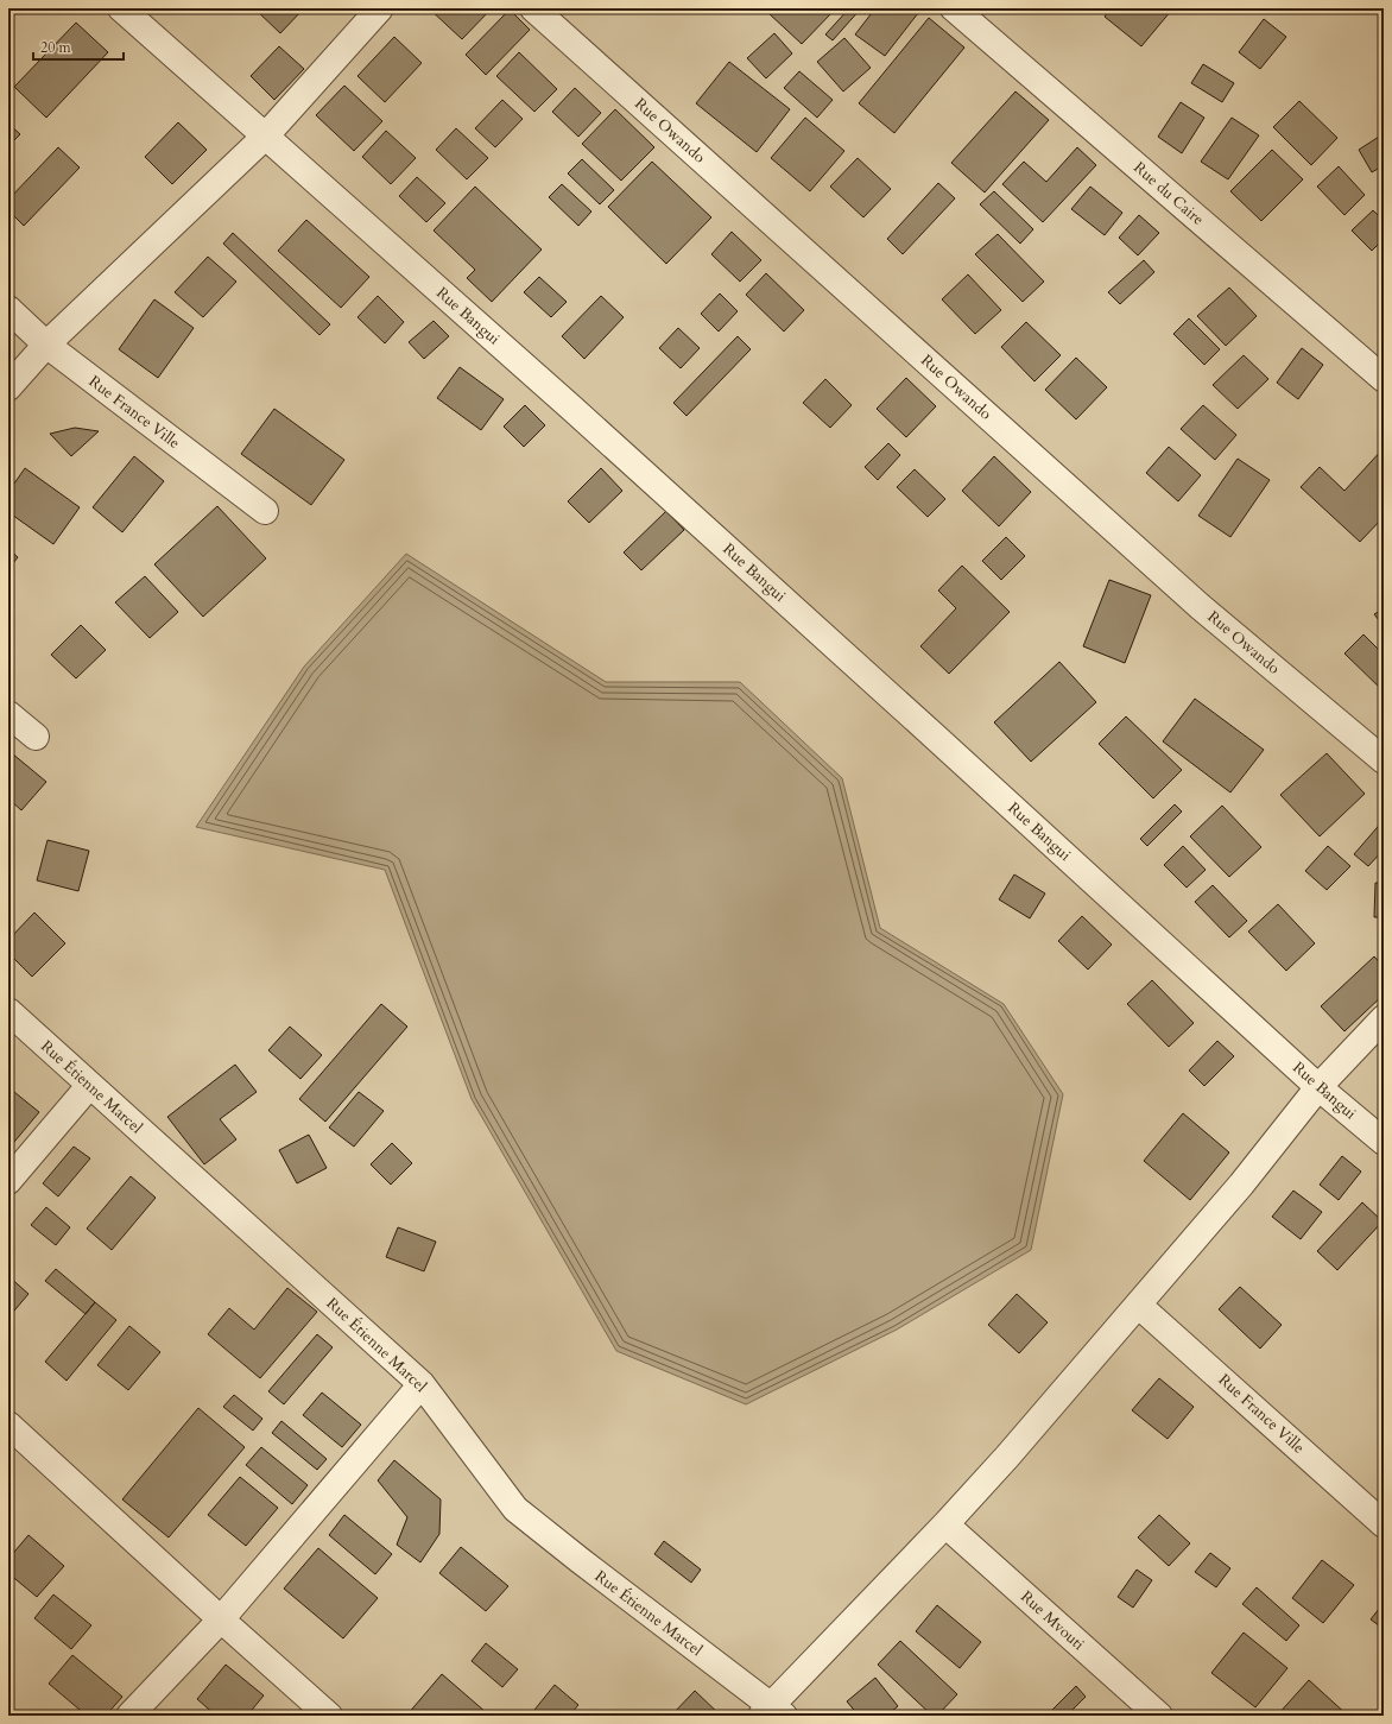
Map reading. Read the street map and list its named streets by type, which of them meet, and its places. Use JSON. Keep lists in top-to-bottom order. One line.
{"streets":{"street":["Rue Owando","Rue du Caire","Rue Bangui","Rue France Ville","Rue Étienne Marcel","Rue Mvouti"]},"scale_bar":"20 m"}
